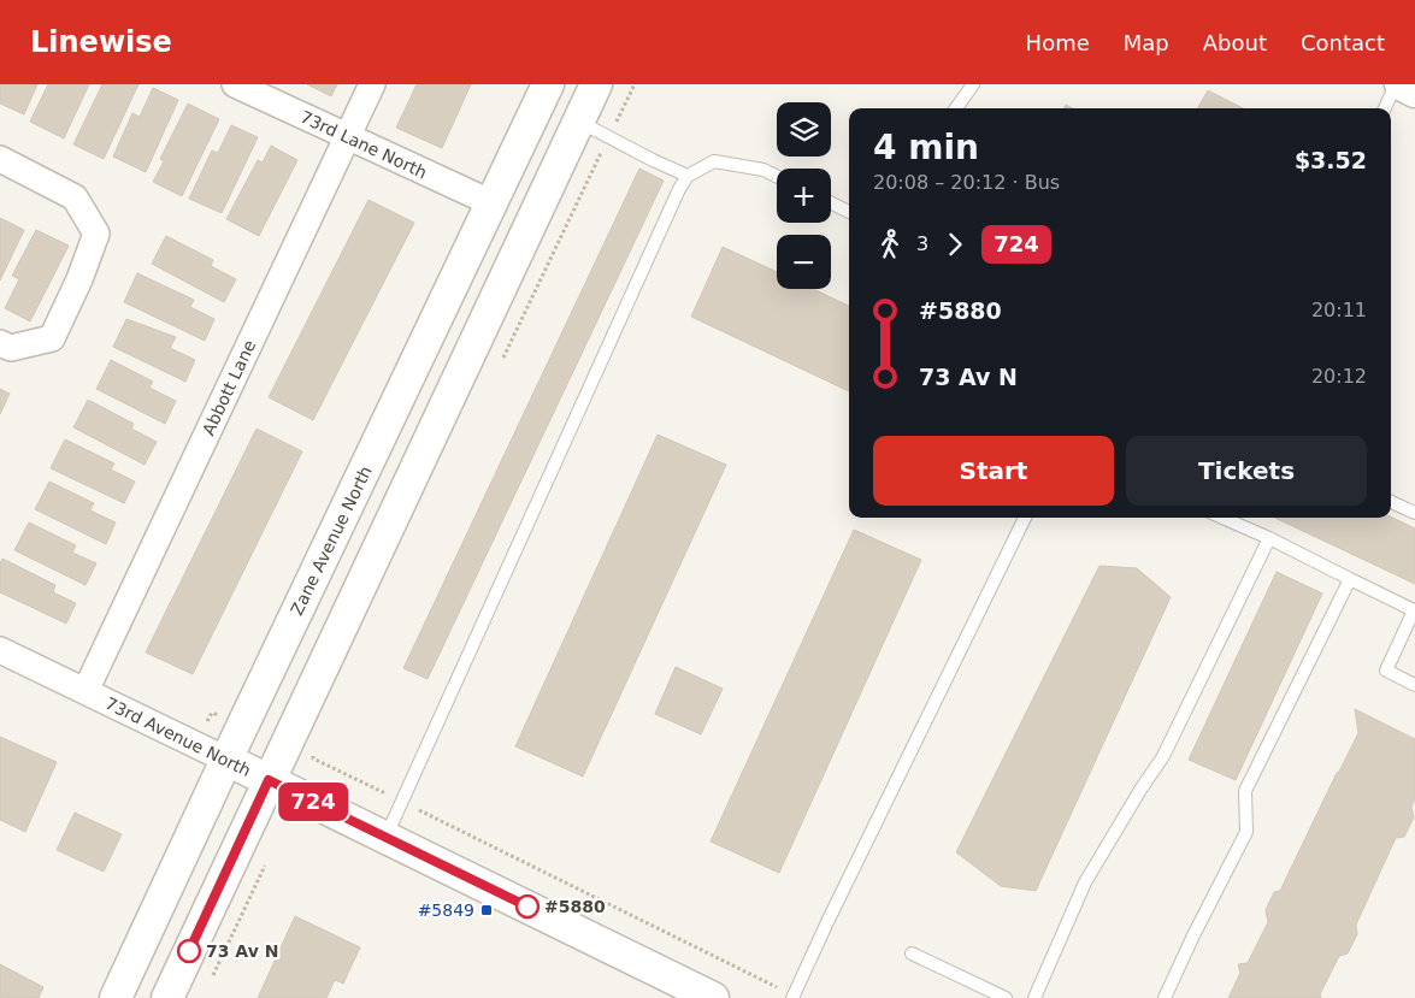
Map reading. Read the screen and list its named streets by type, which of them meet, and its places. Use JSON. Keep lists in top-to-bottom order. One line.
{"streets":{"street":["73rd Lane North","Abbott Lane","Zane Avenue North","73rd Avenue North"]},"crossings":[["73rd Lane North","Abbott Lane"],["73rd Lane North","Zane Avenue North"],["Abbott Lane","73rd Avenue North"],["Zane Avenue North","73rd Avenue North"]],"places":{"other":["#5880","73 Av N"],"transit":["#5849"]},"lines":["bus line 724"],"page":{"header":"Linewise","nav":["Home","Map","About","Contact"],"on_map":"724","map_buttons":["+","−"],"heading":["4 min","20:08 – 20:12 · Bus","$3.52"],"legs":["3","724"],"list":[{"name":"#5880","value":"20:11"},{"name":"73 Av N","value":"20:12"}],"buttons":["Start","Tickets"]}}
